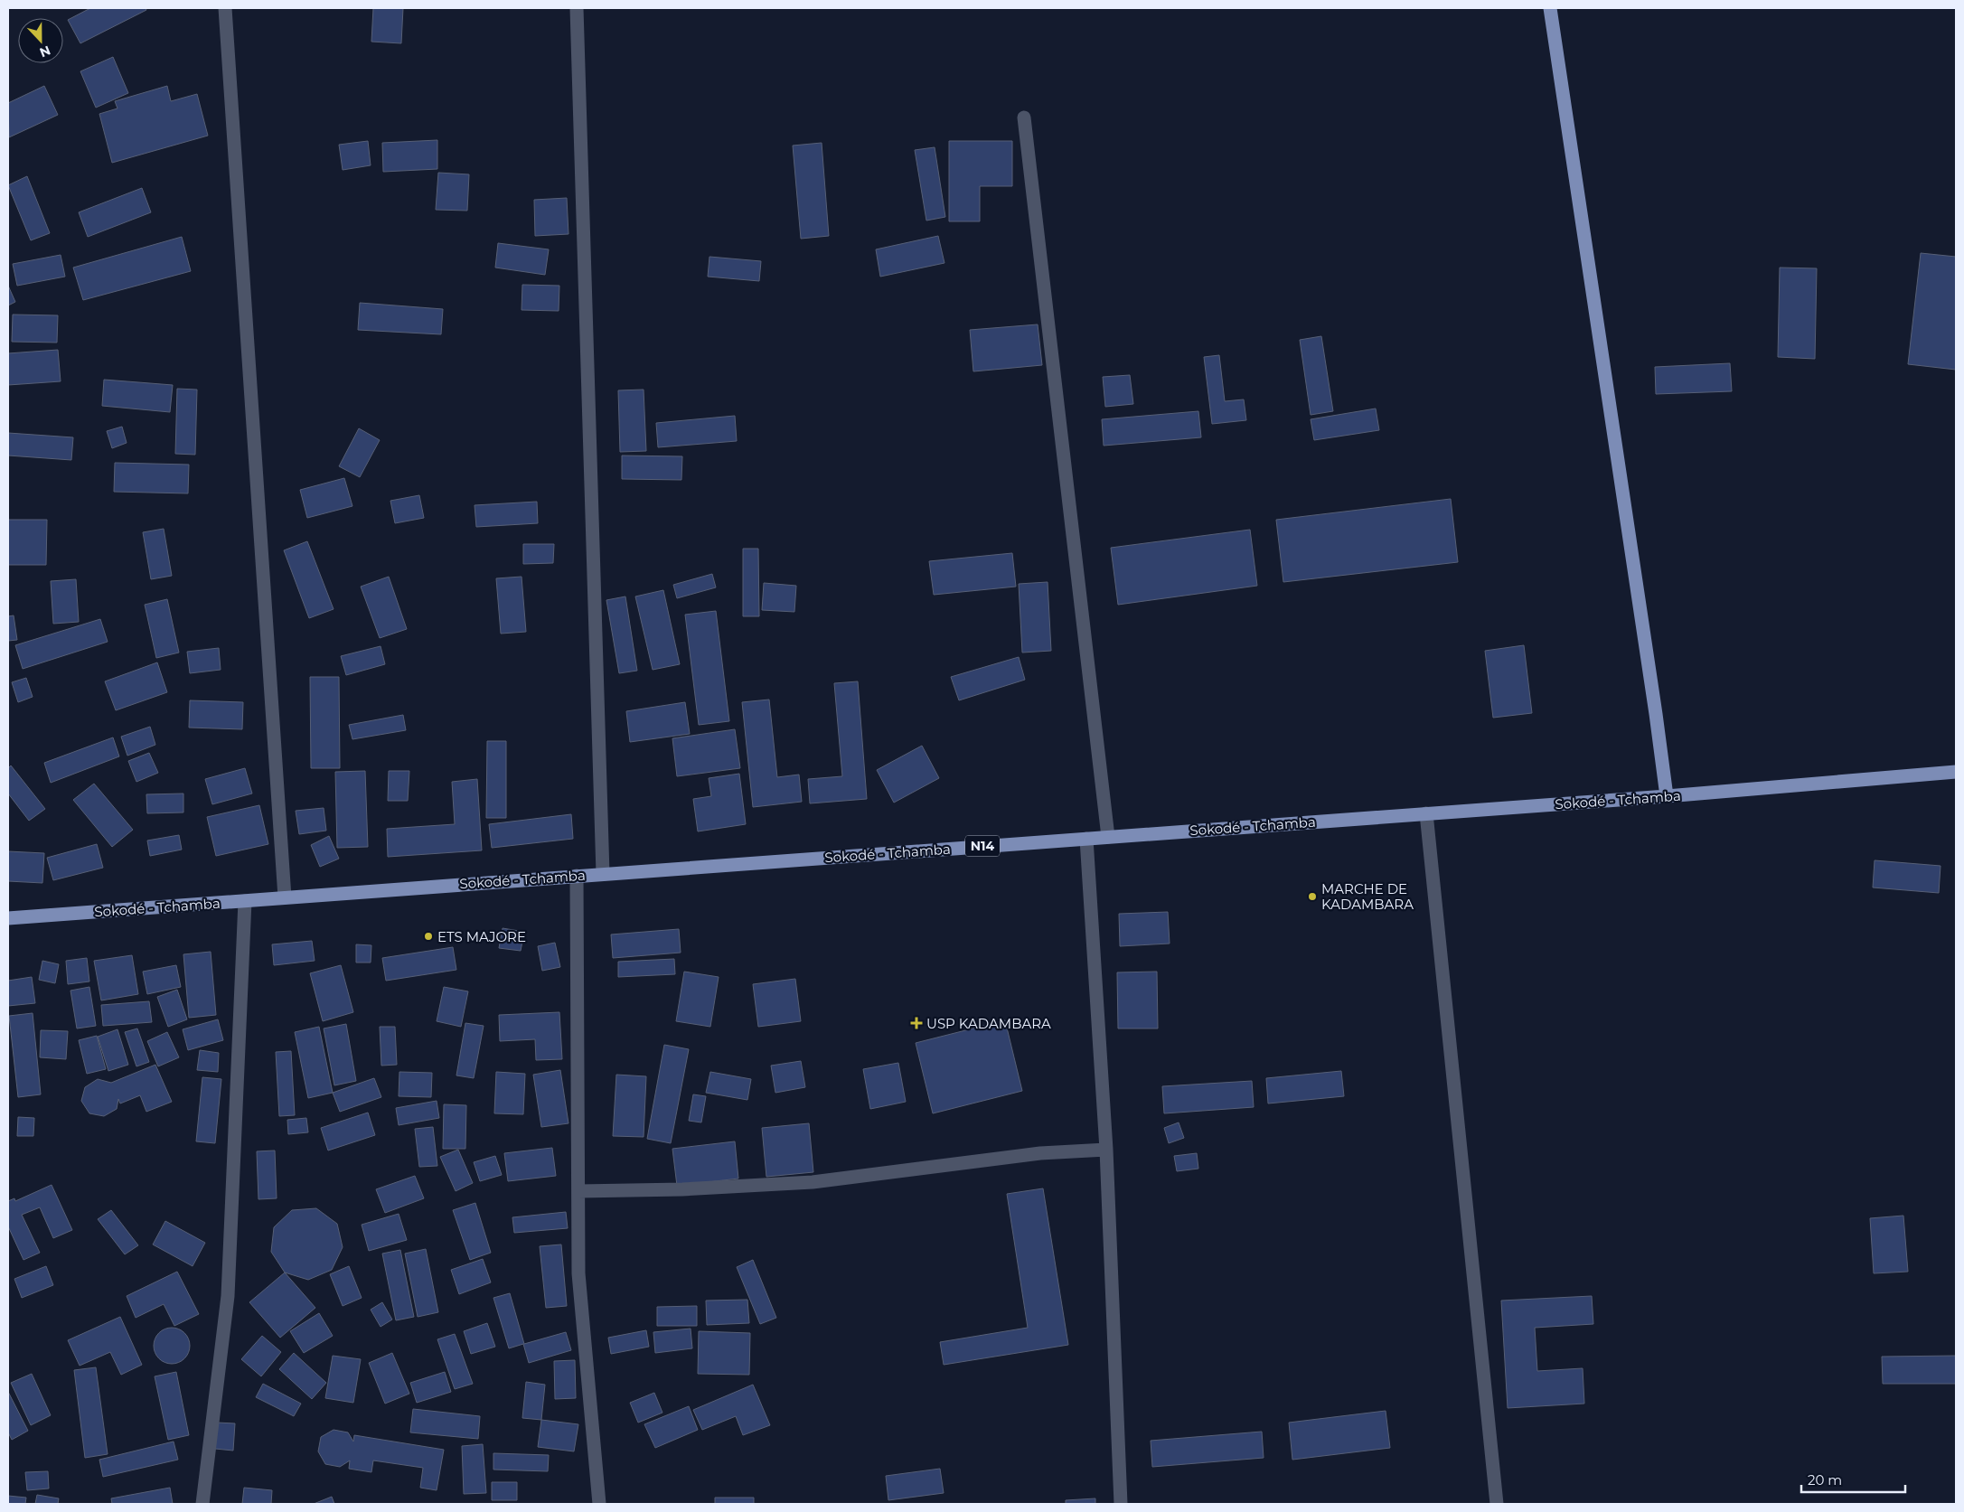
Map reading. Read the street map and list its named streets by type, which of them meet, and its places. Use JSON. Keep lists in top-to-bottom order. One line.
{"streets":{"main road":["Sokodé - Tchamba","N14"]},"places":{"other":["MARCHE DE KADAMBARA","ETS MAJORE"],"health":["USP KADAMBARA"]},"scale_bar":"20 m","north":"bottom"}
